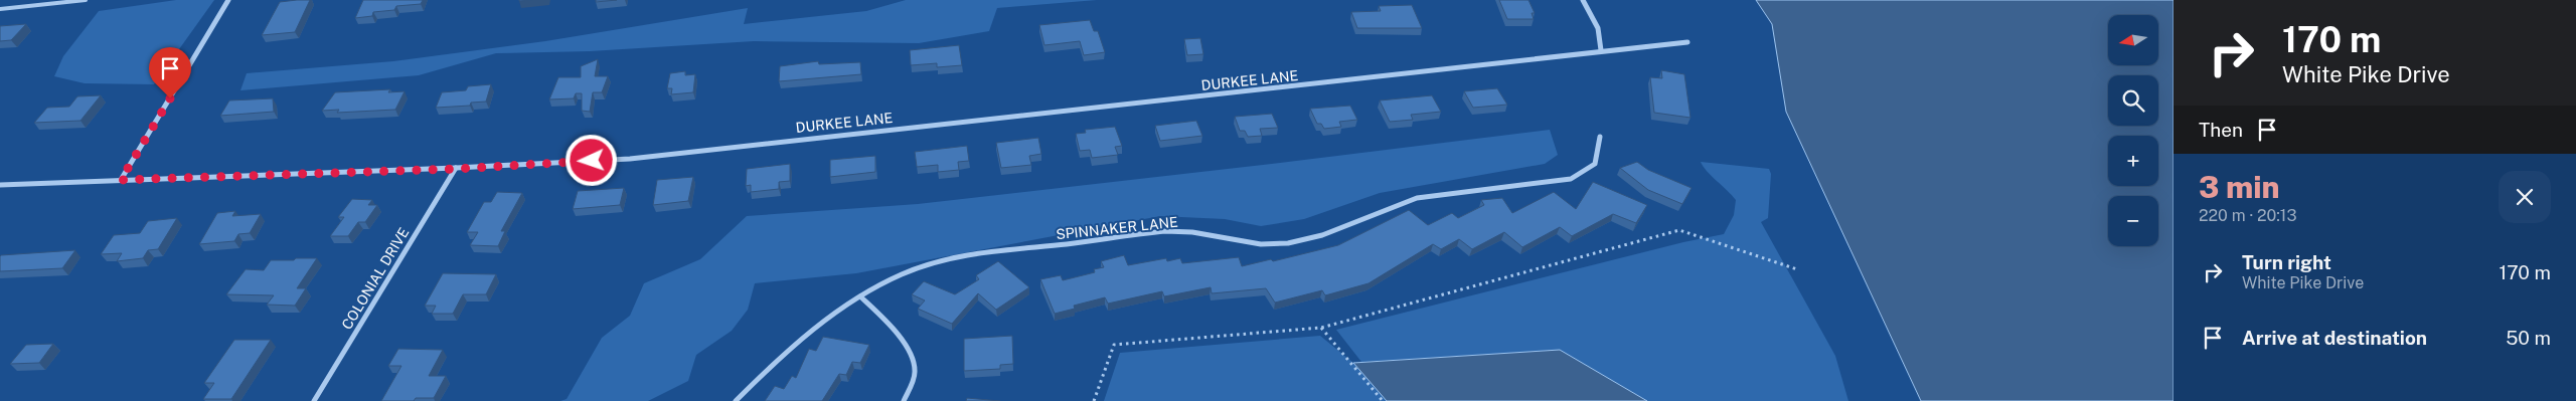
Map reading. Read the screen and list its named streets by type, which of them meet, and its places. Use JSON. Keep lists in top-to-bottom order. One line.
{"streets":{"street":["DURKEE LANE","SPINNAKER LANE","COLONIAL DRIVE"]},"crossings":[["DURKEE LANE","COLONIAL DRIVE"]],"north":"left","page":{"turn":["170 m","White Pike Drive"],"map_buttons":["+","−"],"then":"Then","heading":["3 min","220 m · 20:13"],"list":[{"name":"Turn right","note":"White Pike Drive","value":"170 m"},{"name":"Arrive at destination","value":"50 m"}]}}
